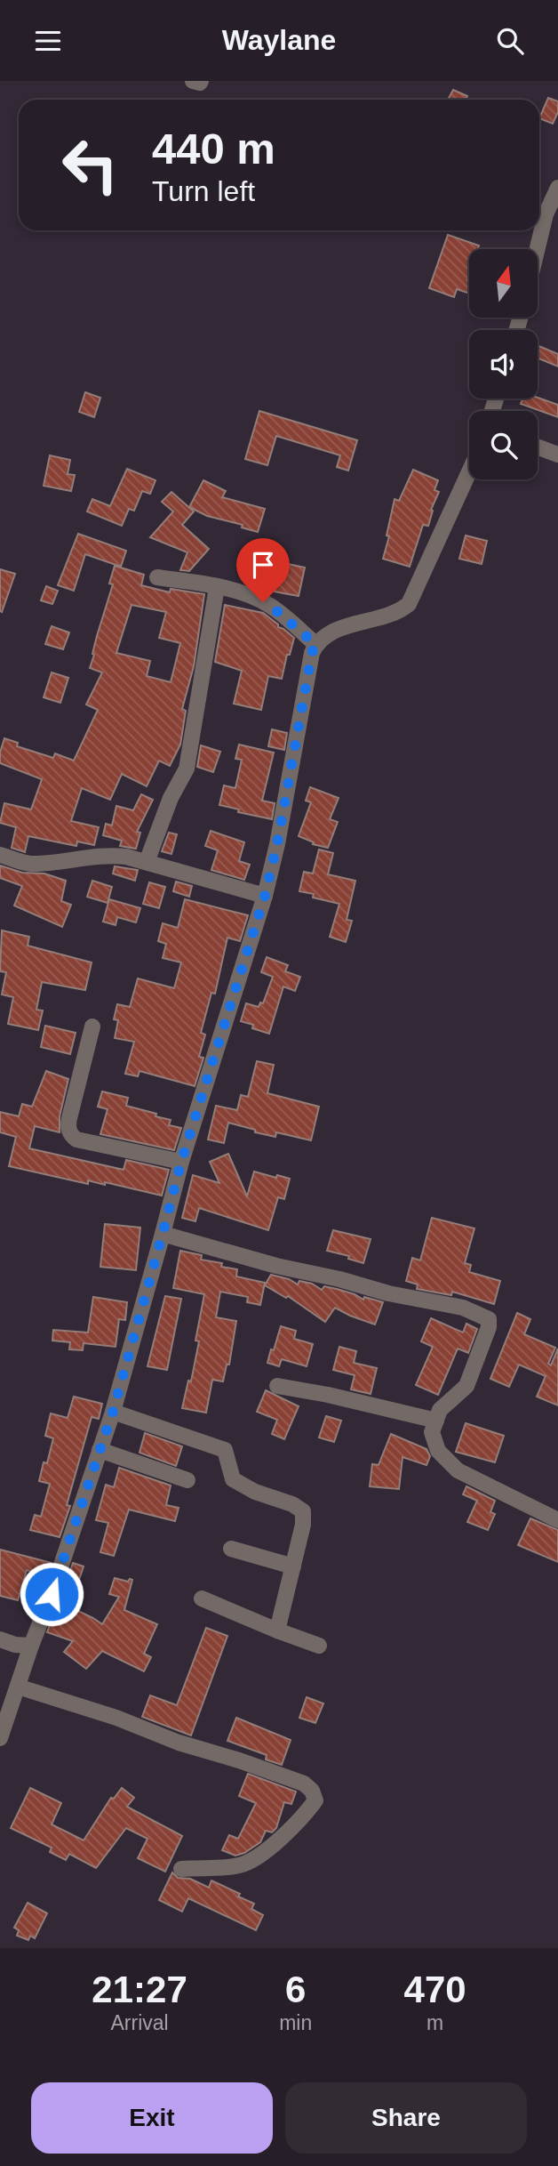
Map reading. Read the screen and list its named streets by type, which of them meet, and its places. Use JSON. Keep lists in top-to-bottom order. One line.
{"north":"top","page":{"header":"Waylane","turn":["440 m","Turn left"],"eta":["21:27","Arrival","6","min","470","m"],"buttons":["Exit","Share"]}}
